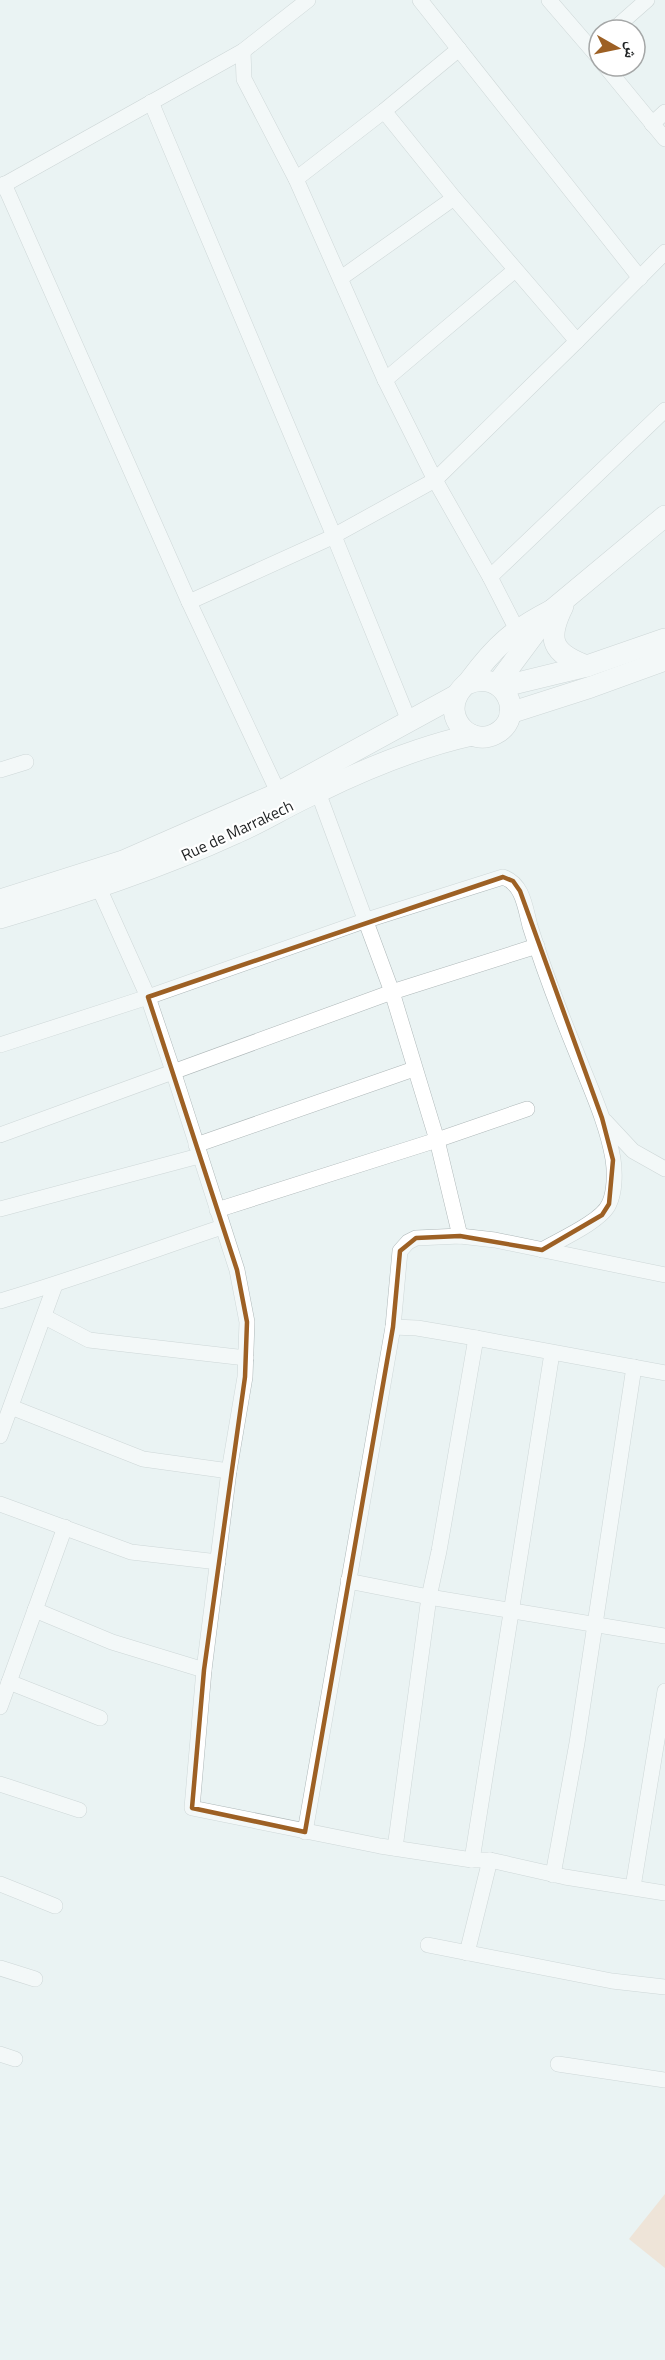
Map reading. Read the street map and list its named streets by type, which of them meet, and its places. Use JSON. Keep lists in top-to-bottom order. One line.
{"streets":{"main road":["Rue de Marrakech"]},"north":"right"}
